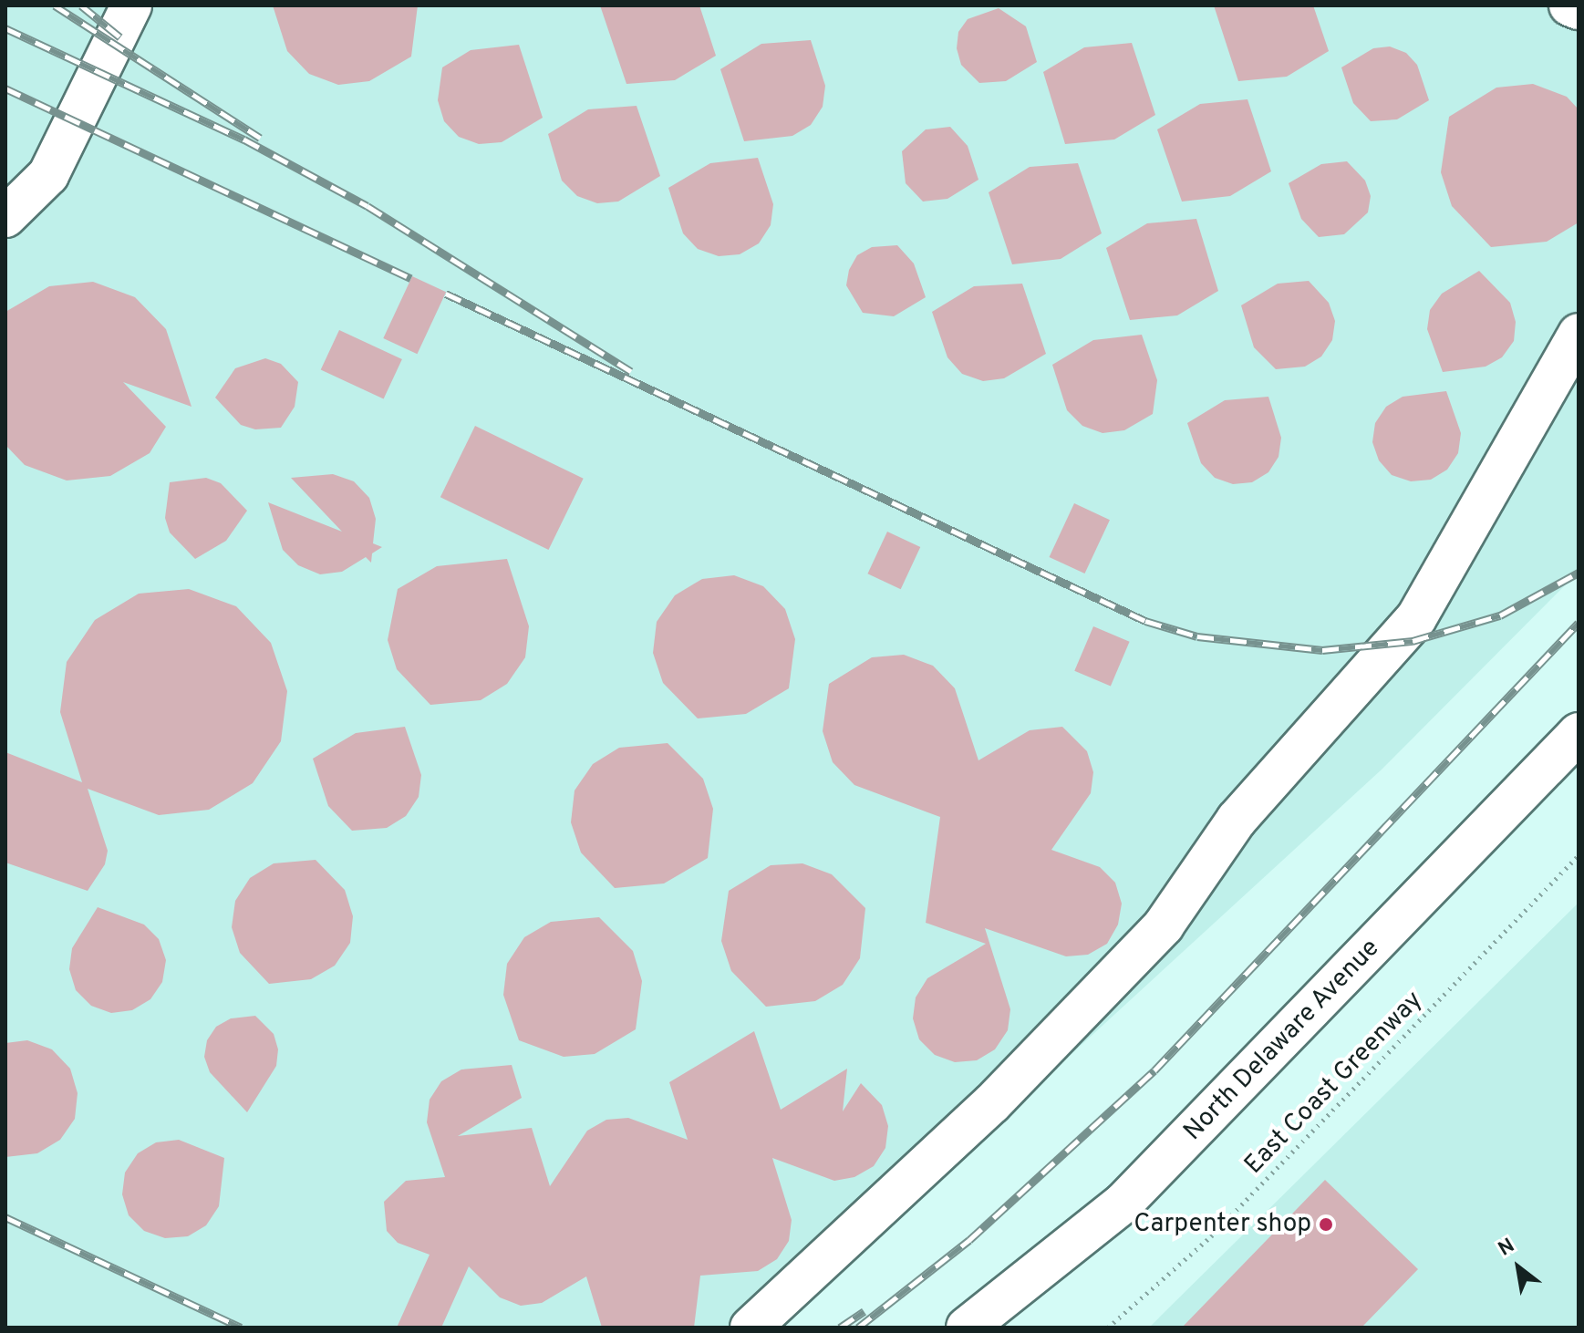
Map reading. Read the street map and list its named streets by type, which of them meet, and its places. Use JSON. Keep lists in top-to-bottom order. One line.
{"streets":{"street":["North Delaware Avenue"],"path":["East Coast Greenway"]},"places":["Carpenter shop"],"north":"top left"}
